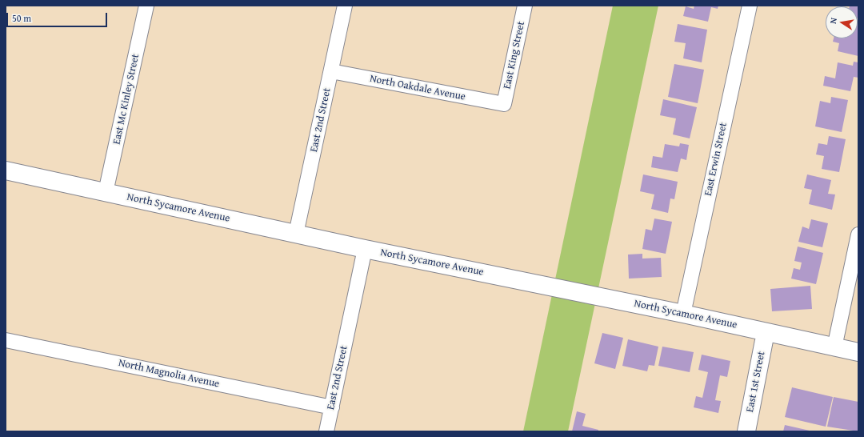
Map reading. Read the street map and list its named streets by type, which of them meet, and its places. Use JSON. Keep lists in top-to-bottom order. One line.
{"streets":{"street":["East King Street","North Oakdale Avenue","East Mc Kinley Street","East 2nd Street","East Erwin Street","North Sycamore Avenue","North Magnolia Avenue","East 1st Street"]},"crossings":[["East King Street","North Oakdale Avenue"],["North Oakdale Avenue","East 2nd Street"],["East Mc Kinley Street","North Sycamore Avenue"],["East 2nd Street","North Sycamore Avenue"],["East 2nd Street","North Magnolia Avenue"],["East Erwin Street","North Sycamore Avenue"],["North Sycamore Avenue","East 1st Street"]],"scale_bar":"50 m","north":"left"}
